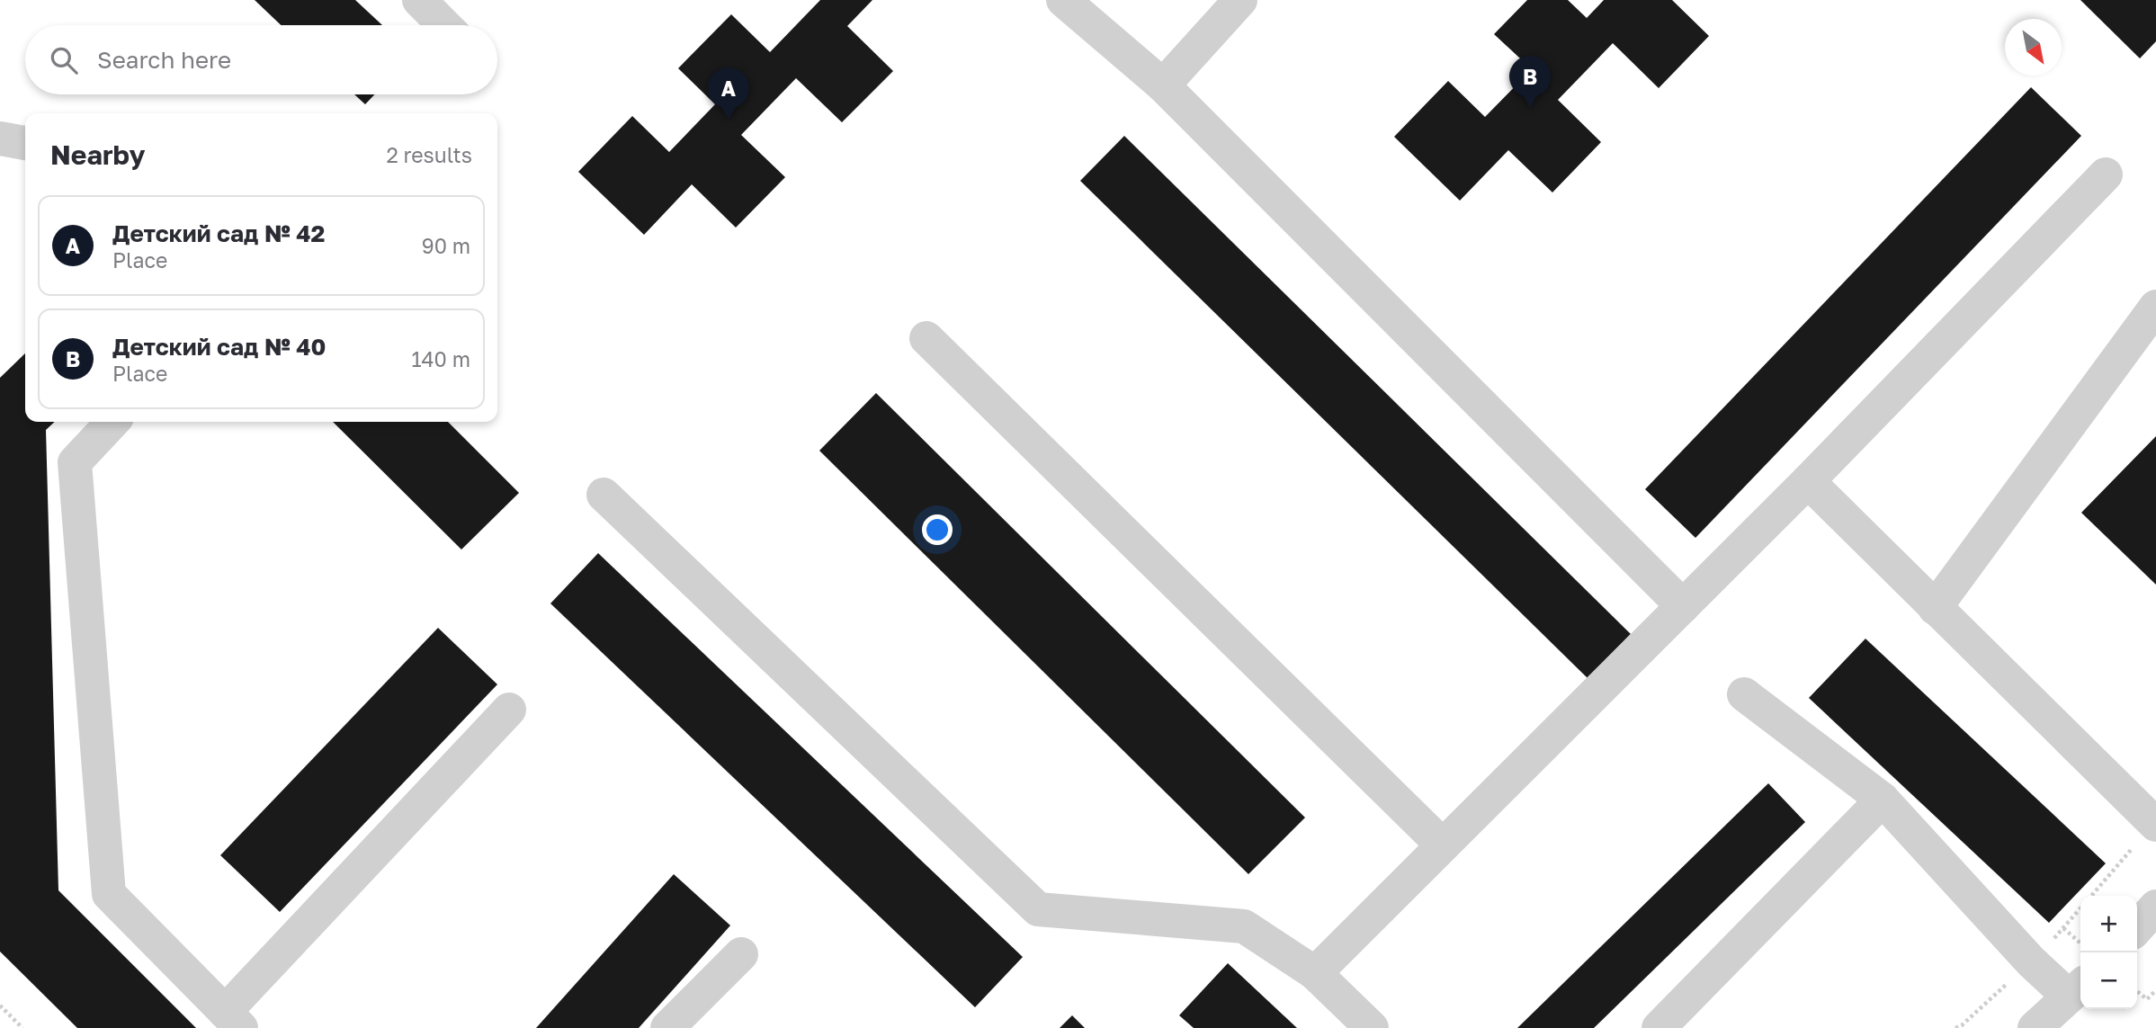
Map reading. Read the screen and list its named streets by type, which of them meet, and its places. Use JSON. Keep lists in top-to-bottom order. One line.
{"north":"bottom right","page":{"search":"Search here","pins":["B","A"],"heading":["Nearby","2 results"],"list":[{"mark":"A","name":"Детский сад № 42","note":"Place","value":"90 m"},{"mark":"B","name":"Детский сад № 40","note":"Place","value":"140 m"}],"map_buttons":["+","−"]}}
